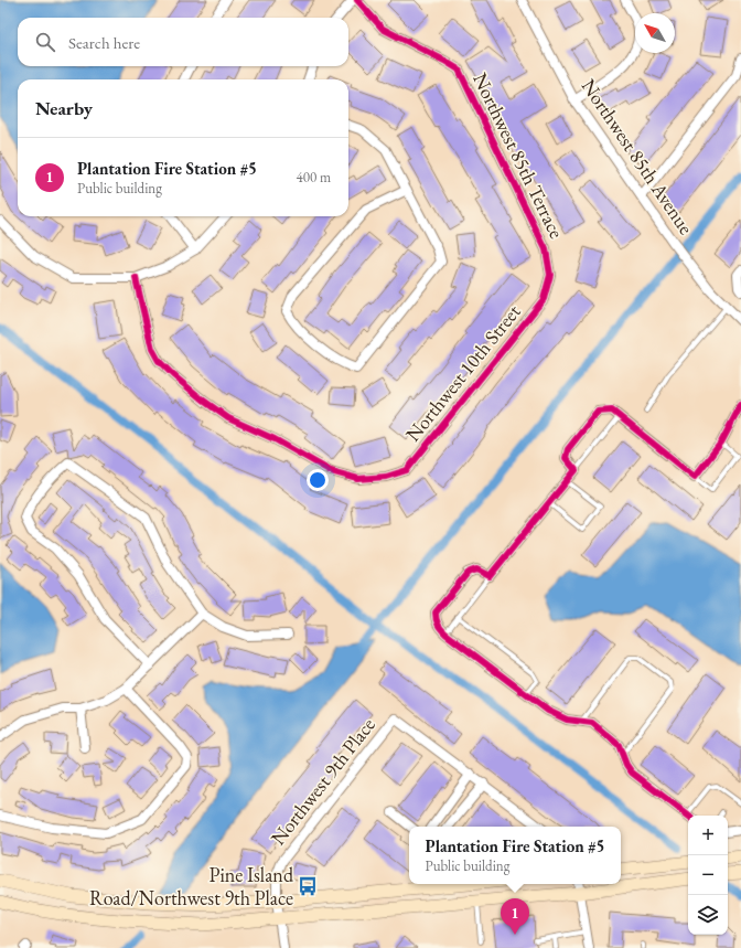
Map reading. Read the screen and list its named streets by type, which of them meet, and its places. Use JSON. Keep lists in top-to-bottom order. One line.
{"streets":{"street":["Northwest 85th Terrace","Northwest 85th Avenue","Northwest 10th Street","Northwest 9th Place"]},"crossings":[["Northwest 85th Terrace","Northwest 10th Street"]],"places":{"bus stop":["Pine Island Road/Northwest 9th Place"]},"north":"top left","page":{"search":"Search here","heading":"Nearby","list":[{"mark":"1","name":"Plantation Fire Station #5","note":"Public building","value":"400 m"}],"map_buttons":["+","−"],"popup":["Plantation Fire Station #5","Public building"],"pins":"1"}}
